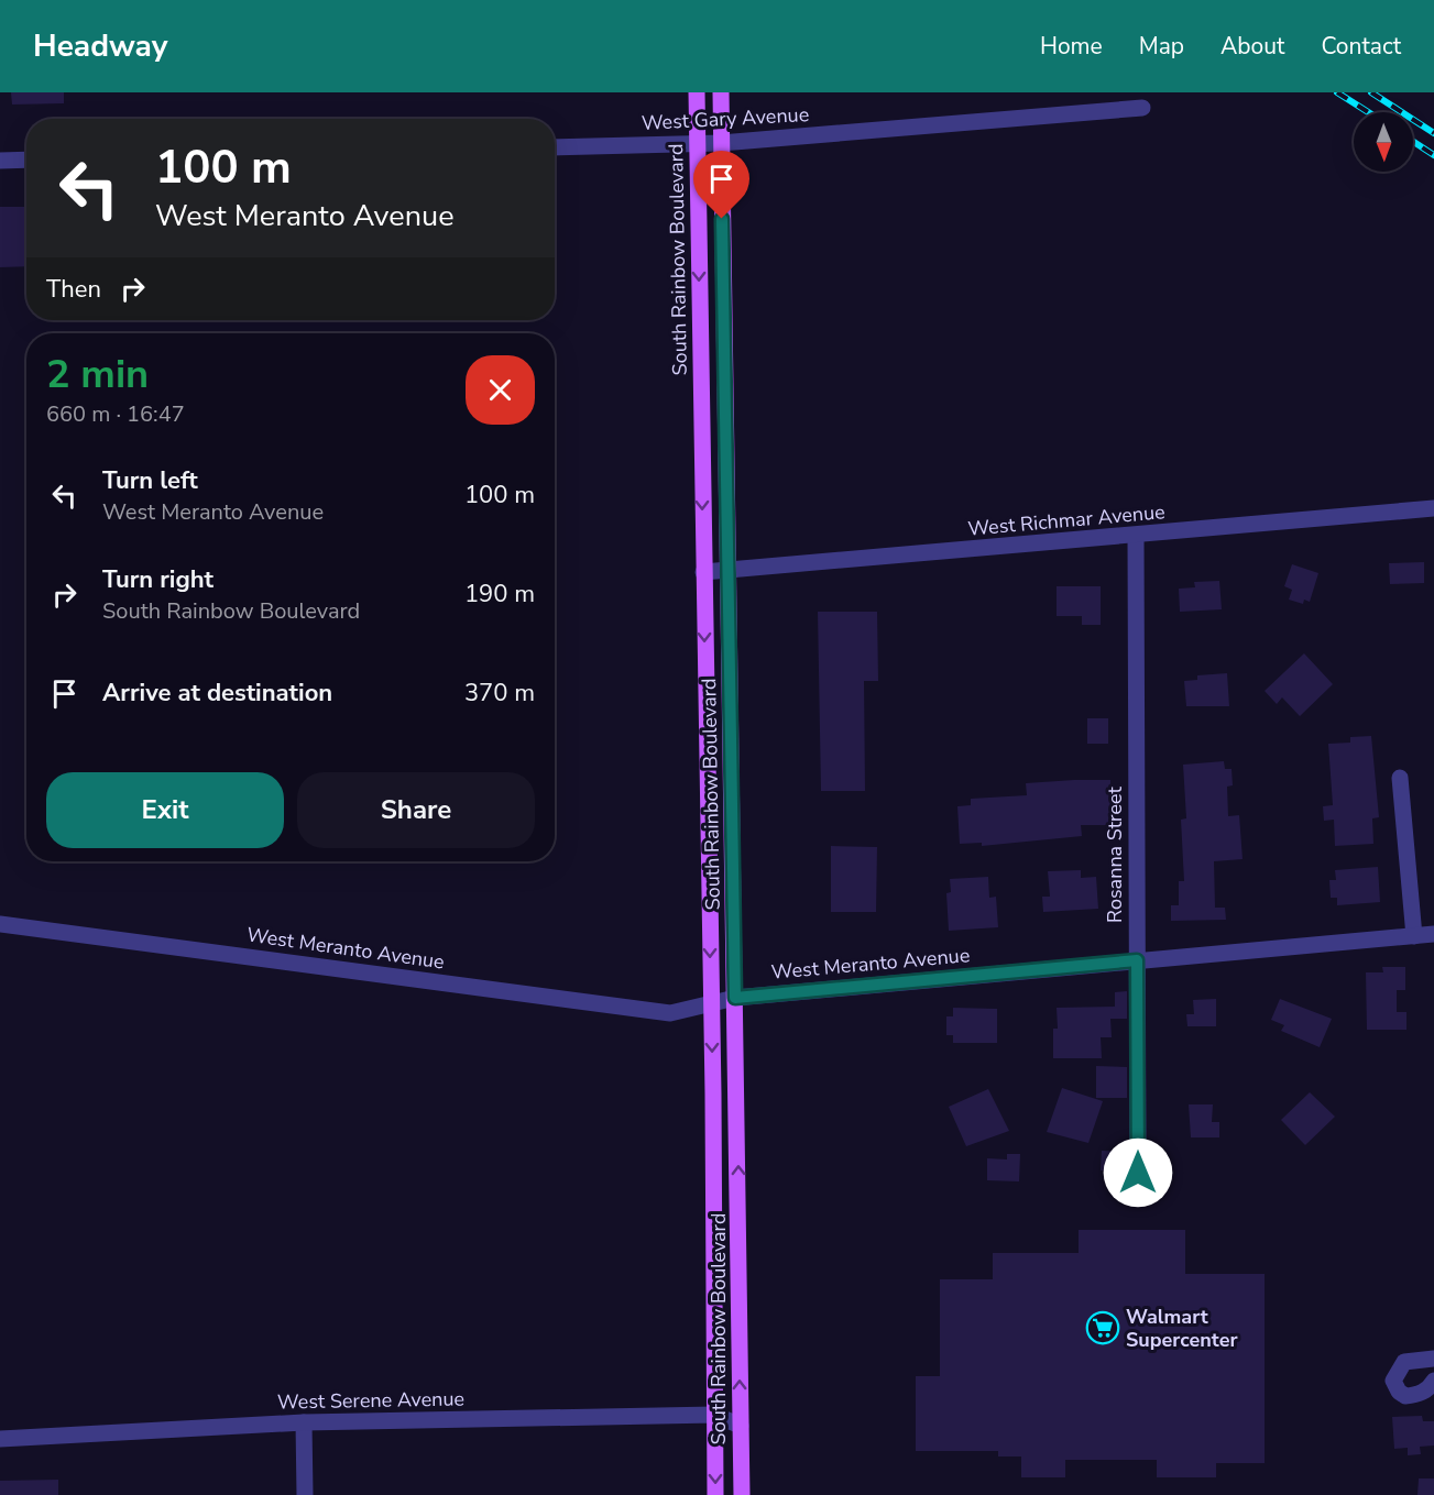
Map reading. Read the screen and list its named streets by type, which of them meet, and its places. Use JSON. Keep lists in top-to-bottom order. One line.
{"streets":{"main road":["South Rainbow Boulevard"],"street":["West Gary Avenue","West Richmar Avenue","Rosanna Street","West Meranto Avenue","West Serene Avenue"]},"crossings":[["West Gary Avenue","South Rainbow Boulevard"],["South Rainbow Boulevard","West Richmar Avenue"],["South Rainbow Boulevard","West Meranto Avenue"],["South Rainbow Boulevard","West Serene Avenue"],["West Richmar Avenue","Rosanna Street"],["Rosanna Street","West Meranto Avenue"]],"places":{"supermarket":["Walmart Supercenter"]},"north":"bottom","page":{"header":"Headway","nav":["Home","Map","About","Contact"],"turn":["100 m","West Meranto Avenue"],"then":"Then","heading":["2 min","660 m · 16:47"],"list":[{"name":"Turn left","note":"West Meranto Avenue","value":"100 m"},{"name":"Turn right","note":"South Rainbow Boulevard","value":"190 m"},{"name":"Arrive at destination","value":"370 m"}],"buttons":["Exit","Share"]}}
